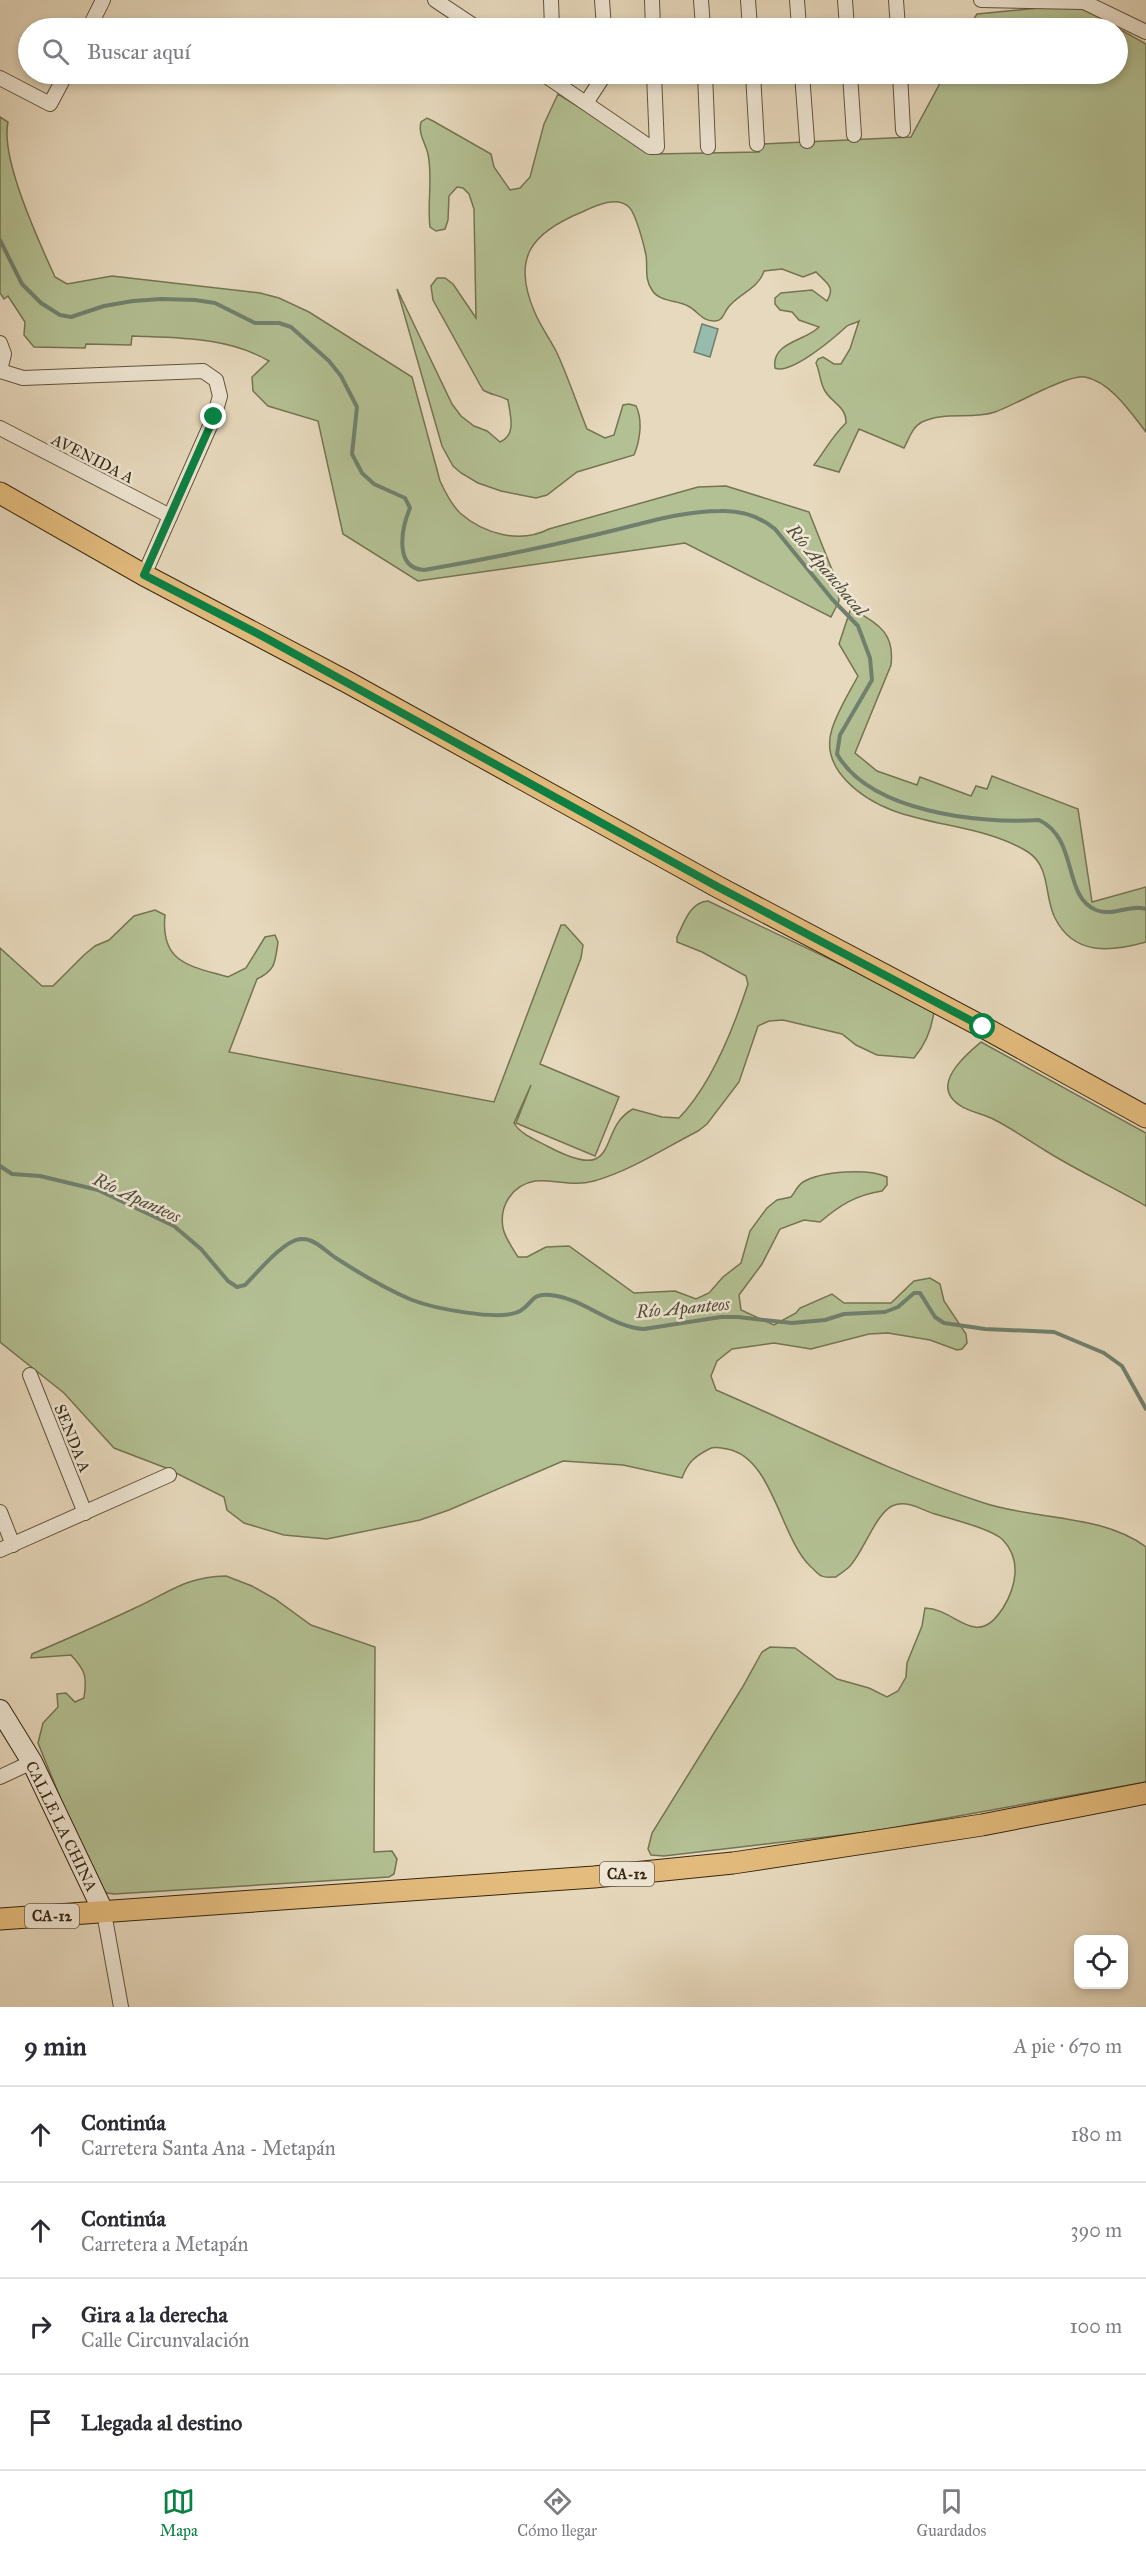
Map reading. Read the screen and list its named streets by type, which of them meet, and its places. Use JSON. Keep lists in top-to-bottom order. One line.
{"streets":{"main road":["CALLE LA CHINA","CA-12"],"street":["AVENIDA A","SENDA A"]},"crossings":[["CALLE LA CHINA","CA-12"]],"water":["Río Apanchacal","Río Apanteos"],"page":{"search":"Buscar aquí","heading":["9 min","A pie · 670 m"],"list":[["Continúa","Carretera Santa Ana - Metapán","180 m"],["Continúa","Carretera a Metapán","390 m"],["Gira a la derecha","Calle Circunvalación","100 m"],"Llegada al destino"],"nav":["Mapa","Cómo llegar","Guardados"]}}
